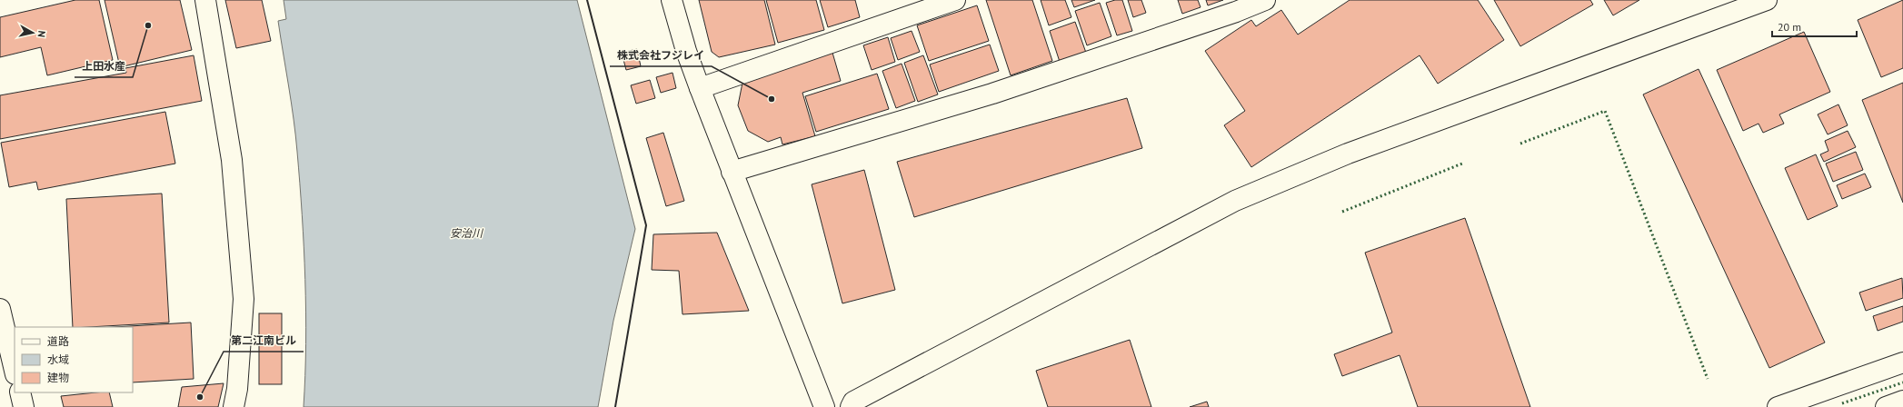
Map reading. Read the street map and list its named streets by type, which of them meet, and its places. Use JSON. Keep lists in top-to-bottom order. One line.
{"water":["安治川"],"places":["上田水産","株式会社フジレイ","第二江南ビル"],"legend":["道路","水域","建物"],"scale_bar":"20 m","north":"right"}
